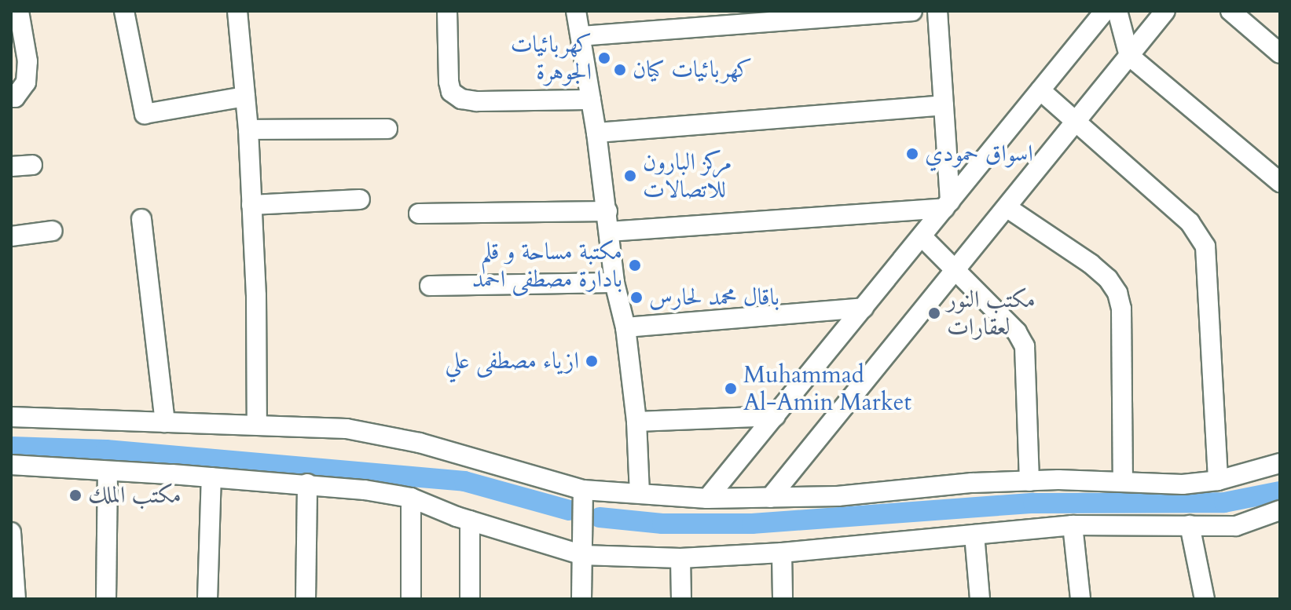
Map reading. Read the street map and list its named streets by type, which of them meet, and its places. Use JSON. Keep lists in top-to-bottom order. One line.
{"places":["كهربائيات الجوهرة","كهربائيات كيان","اسواق حمودي","مركز البارون للاتصالات","مكتبة مساحة و قلم بادارة مصطفى احمد","باقال محمد لحارس","مكتب النور لعقارات","ازياء مصطفى علي","Muhammad Al-Amin Market","مكتب الملك"]}
